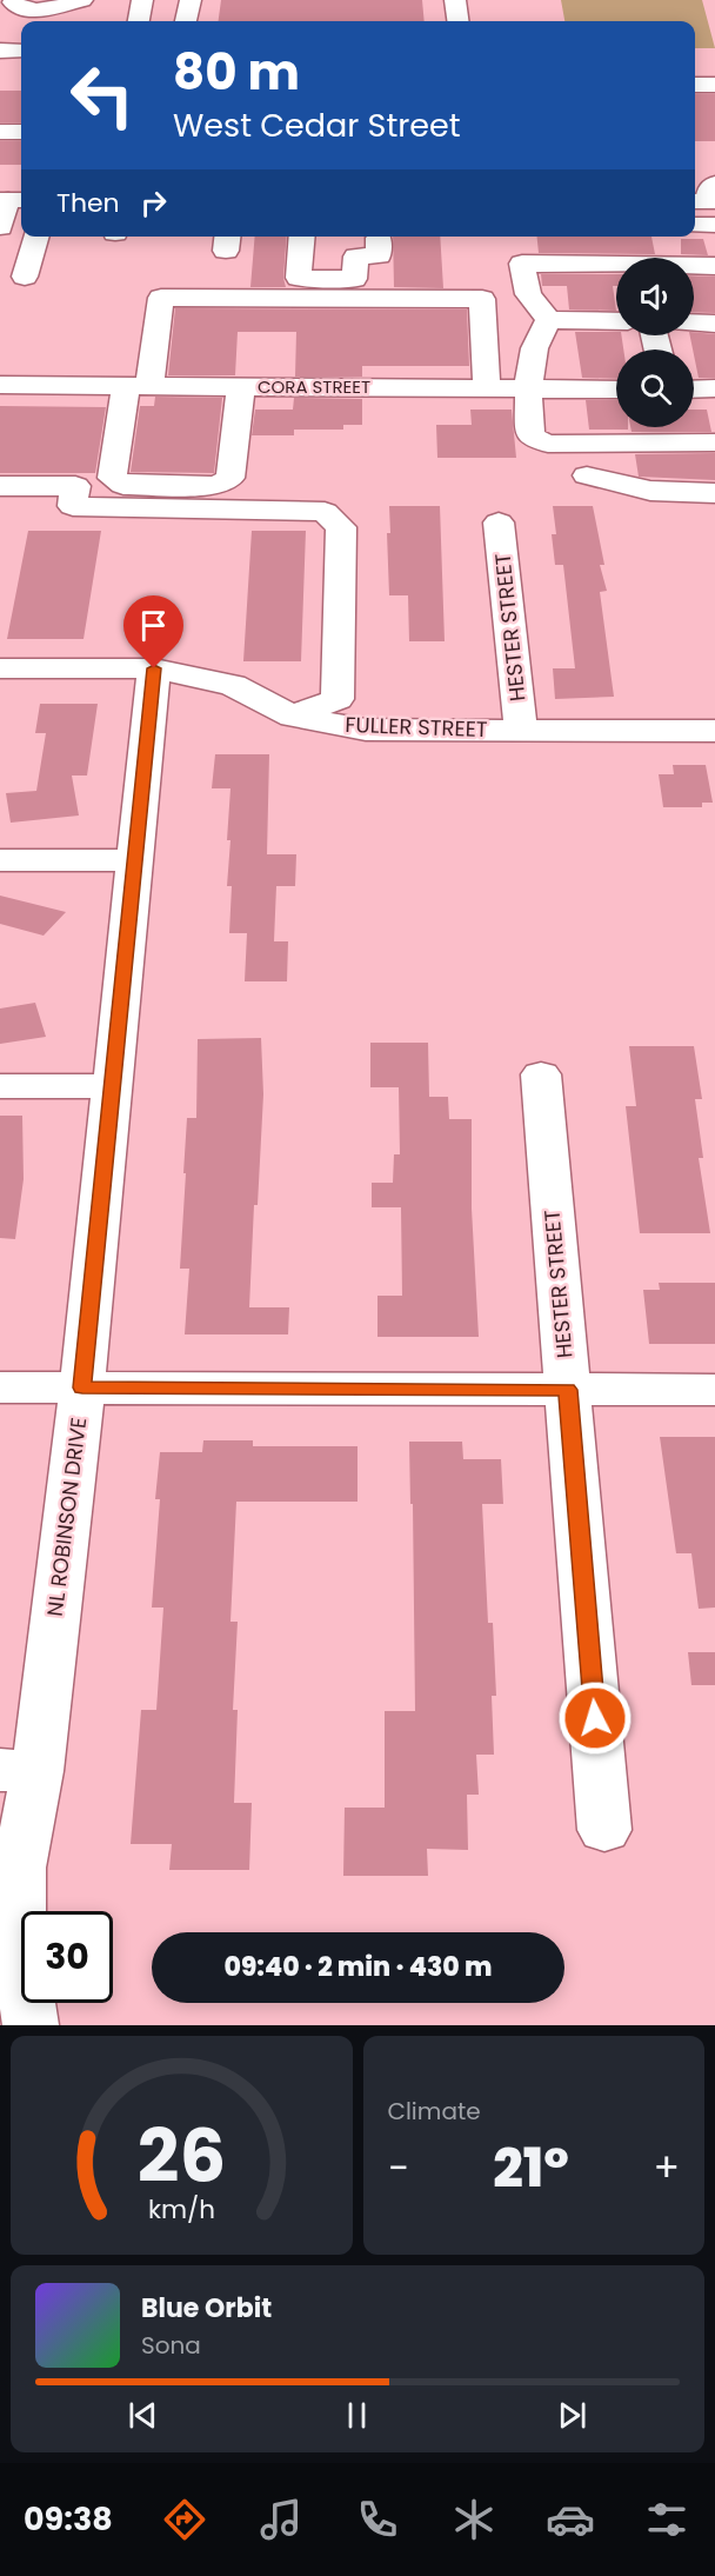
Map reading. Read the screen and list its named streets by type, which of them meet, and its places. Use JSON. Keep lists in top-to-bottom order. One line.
{"streets":{"street":["CORA STREET","HESTER STREET","FULLER STREET","NL ROBINSON DRIVE"]},"crossings":[["HESTER STREET","FULLER STREET"],["FULLER STREET","NL ROBINSON DRIVE"]],"page":{"turn":["80 m","West Cedar Street"],"then":"Then","limit":"30","trip":"09:40 · 2 min · 430 m","tile":"Climate","heat":["−","21°","+"],"song":["Blue Orbit","Sona"],"tabs":"09:38","gauge":["26","km/h"]}}
